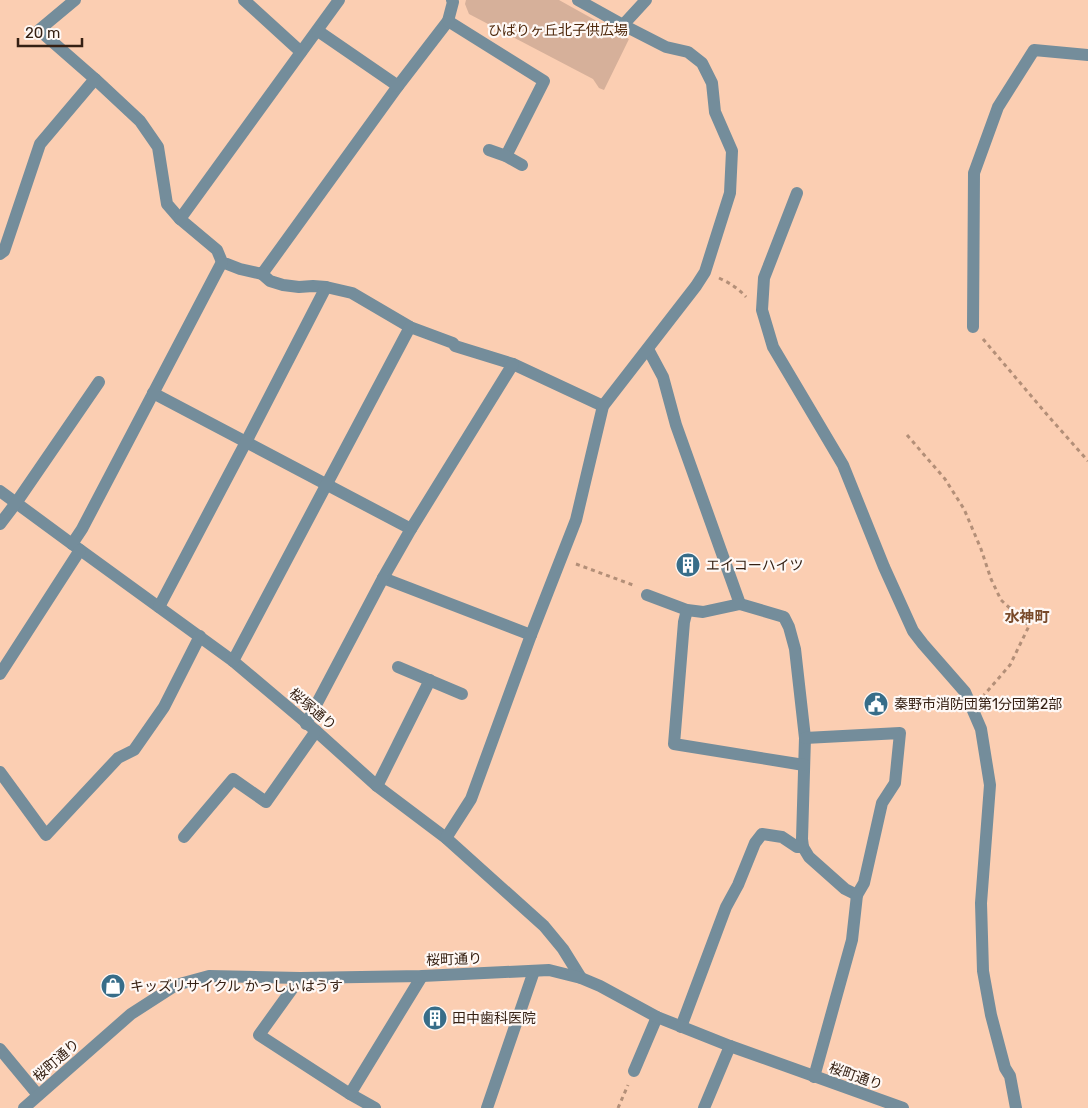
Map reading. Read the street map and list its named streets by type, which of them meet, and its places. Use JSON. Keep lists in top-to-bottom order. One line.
{"streets":{"street":["桜塚通り","桜町通り"]},"crossings":[["桜塚通り","桜町通り"]],"districts":["水神町"],"parks":["ひばりヶ丘北子供広場"],"places":{"building":["エイコーハイツ","田中歯科医院"],"public building":["秦野市消防団第1分団第2部"],"shop":["キッズリサイクル かっしぃはうす"]},"scale_bar":"20 m"}
